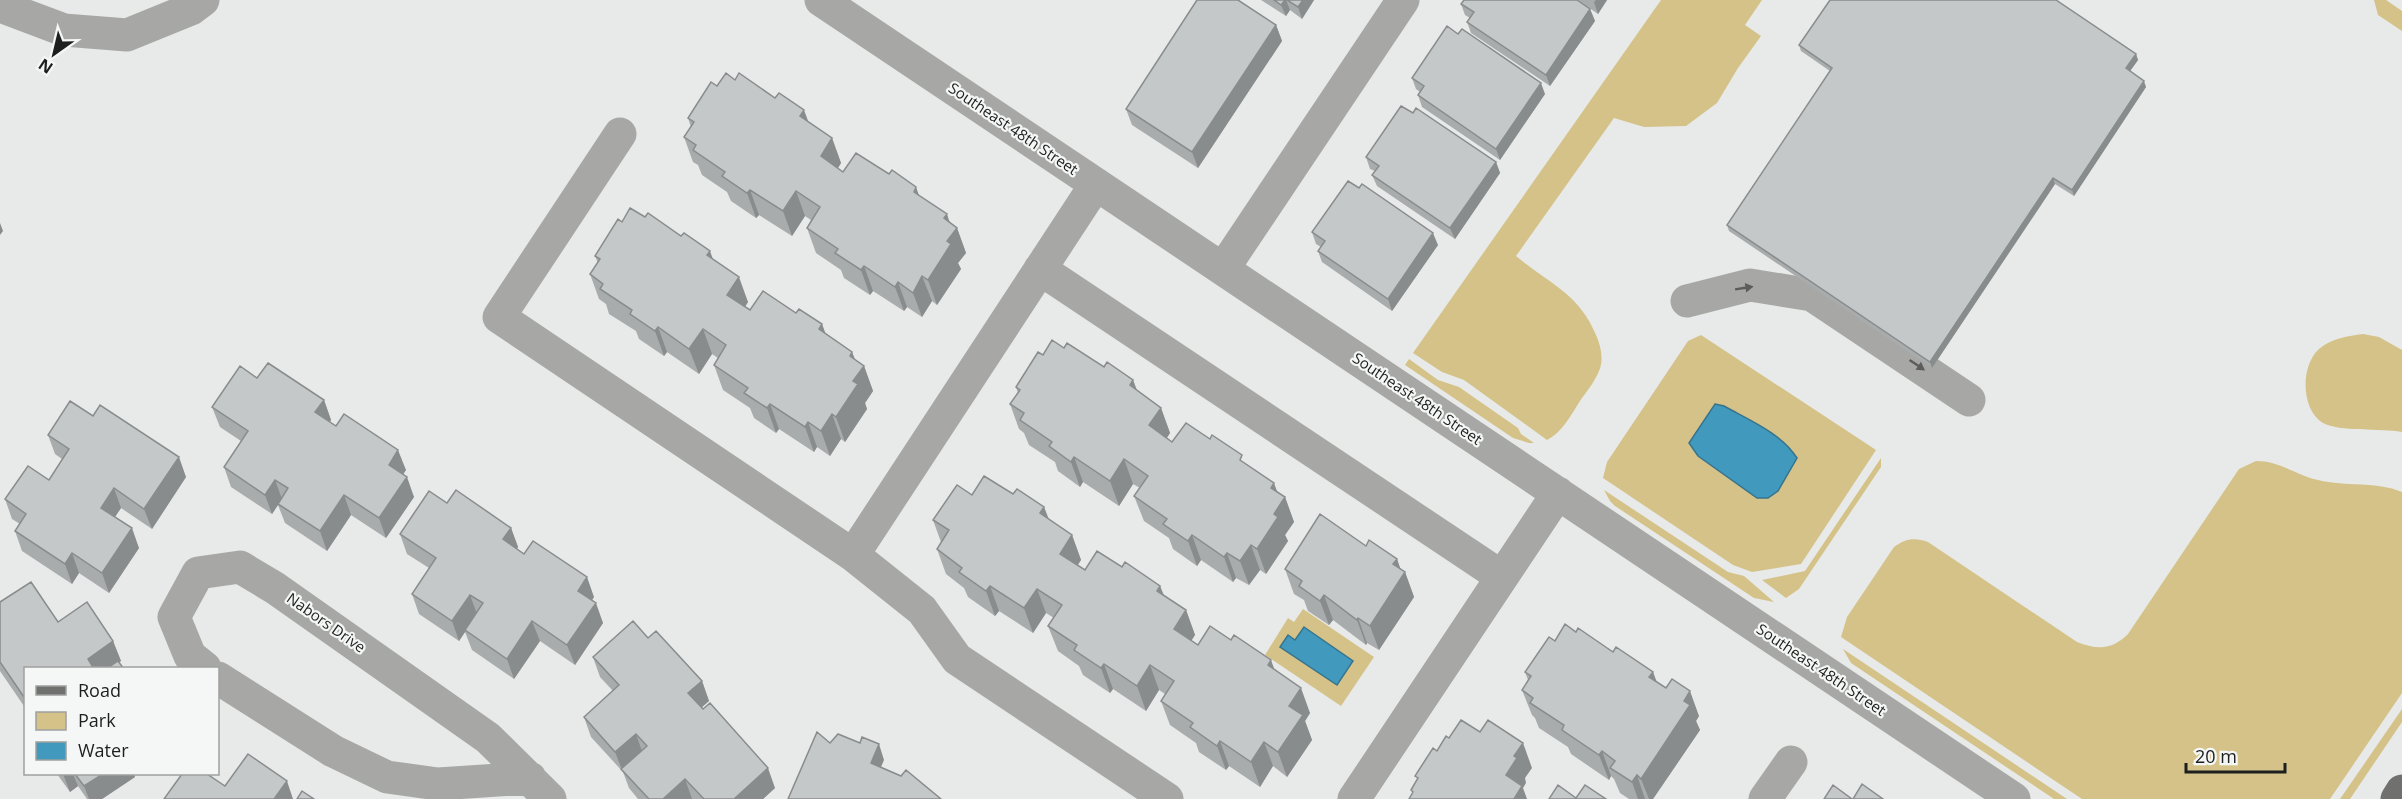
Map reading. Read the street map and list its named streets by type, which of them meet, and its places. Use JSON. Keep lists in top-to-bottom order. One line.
{"streets":{"street":["Southeast 48th Street","Nabors Drive"]},"legend":["Road","Park","Water"],"scale_bar":"20 m","north":"bottom left"}
